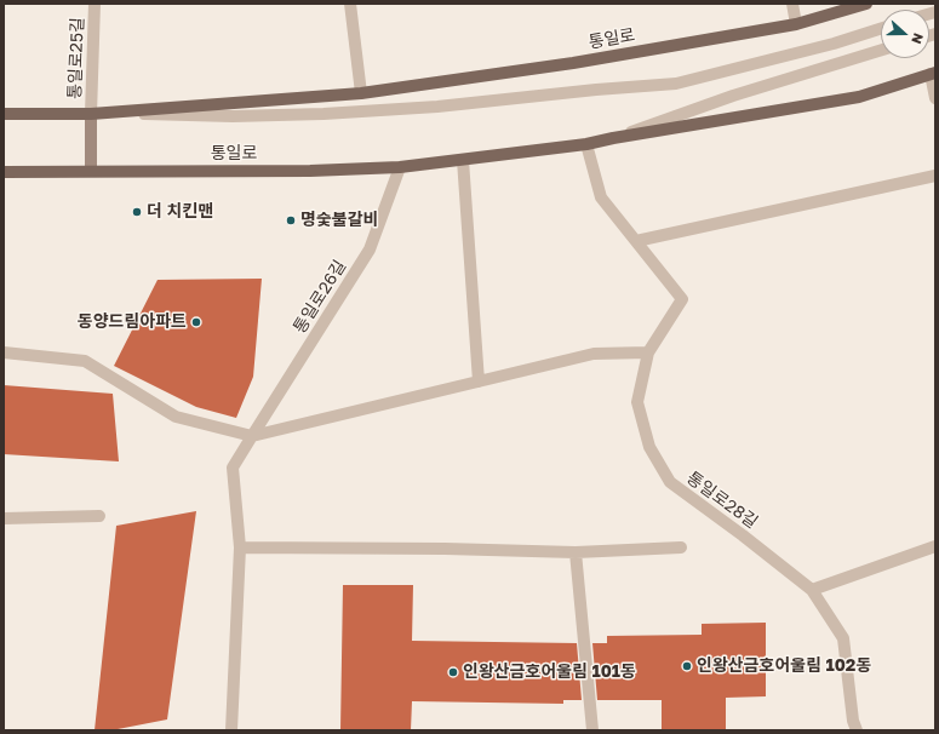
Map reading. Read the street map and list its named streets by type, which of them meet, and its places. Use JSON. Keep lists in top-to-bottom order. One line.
{"streets":{"main road":["통일로"],"street":["통일로25길","통일로26길","통일로28길"]},"crossings":[["통일로","통일로25길"],["통일로","통일로26길"],["통일로","통일로28길"]],"places":["더 치킨맨","명숯불갈비","동양드림아파트","인왕산금호어울림 102동","인왕산금호어울림 101동"],"north":"right"}
